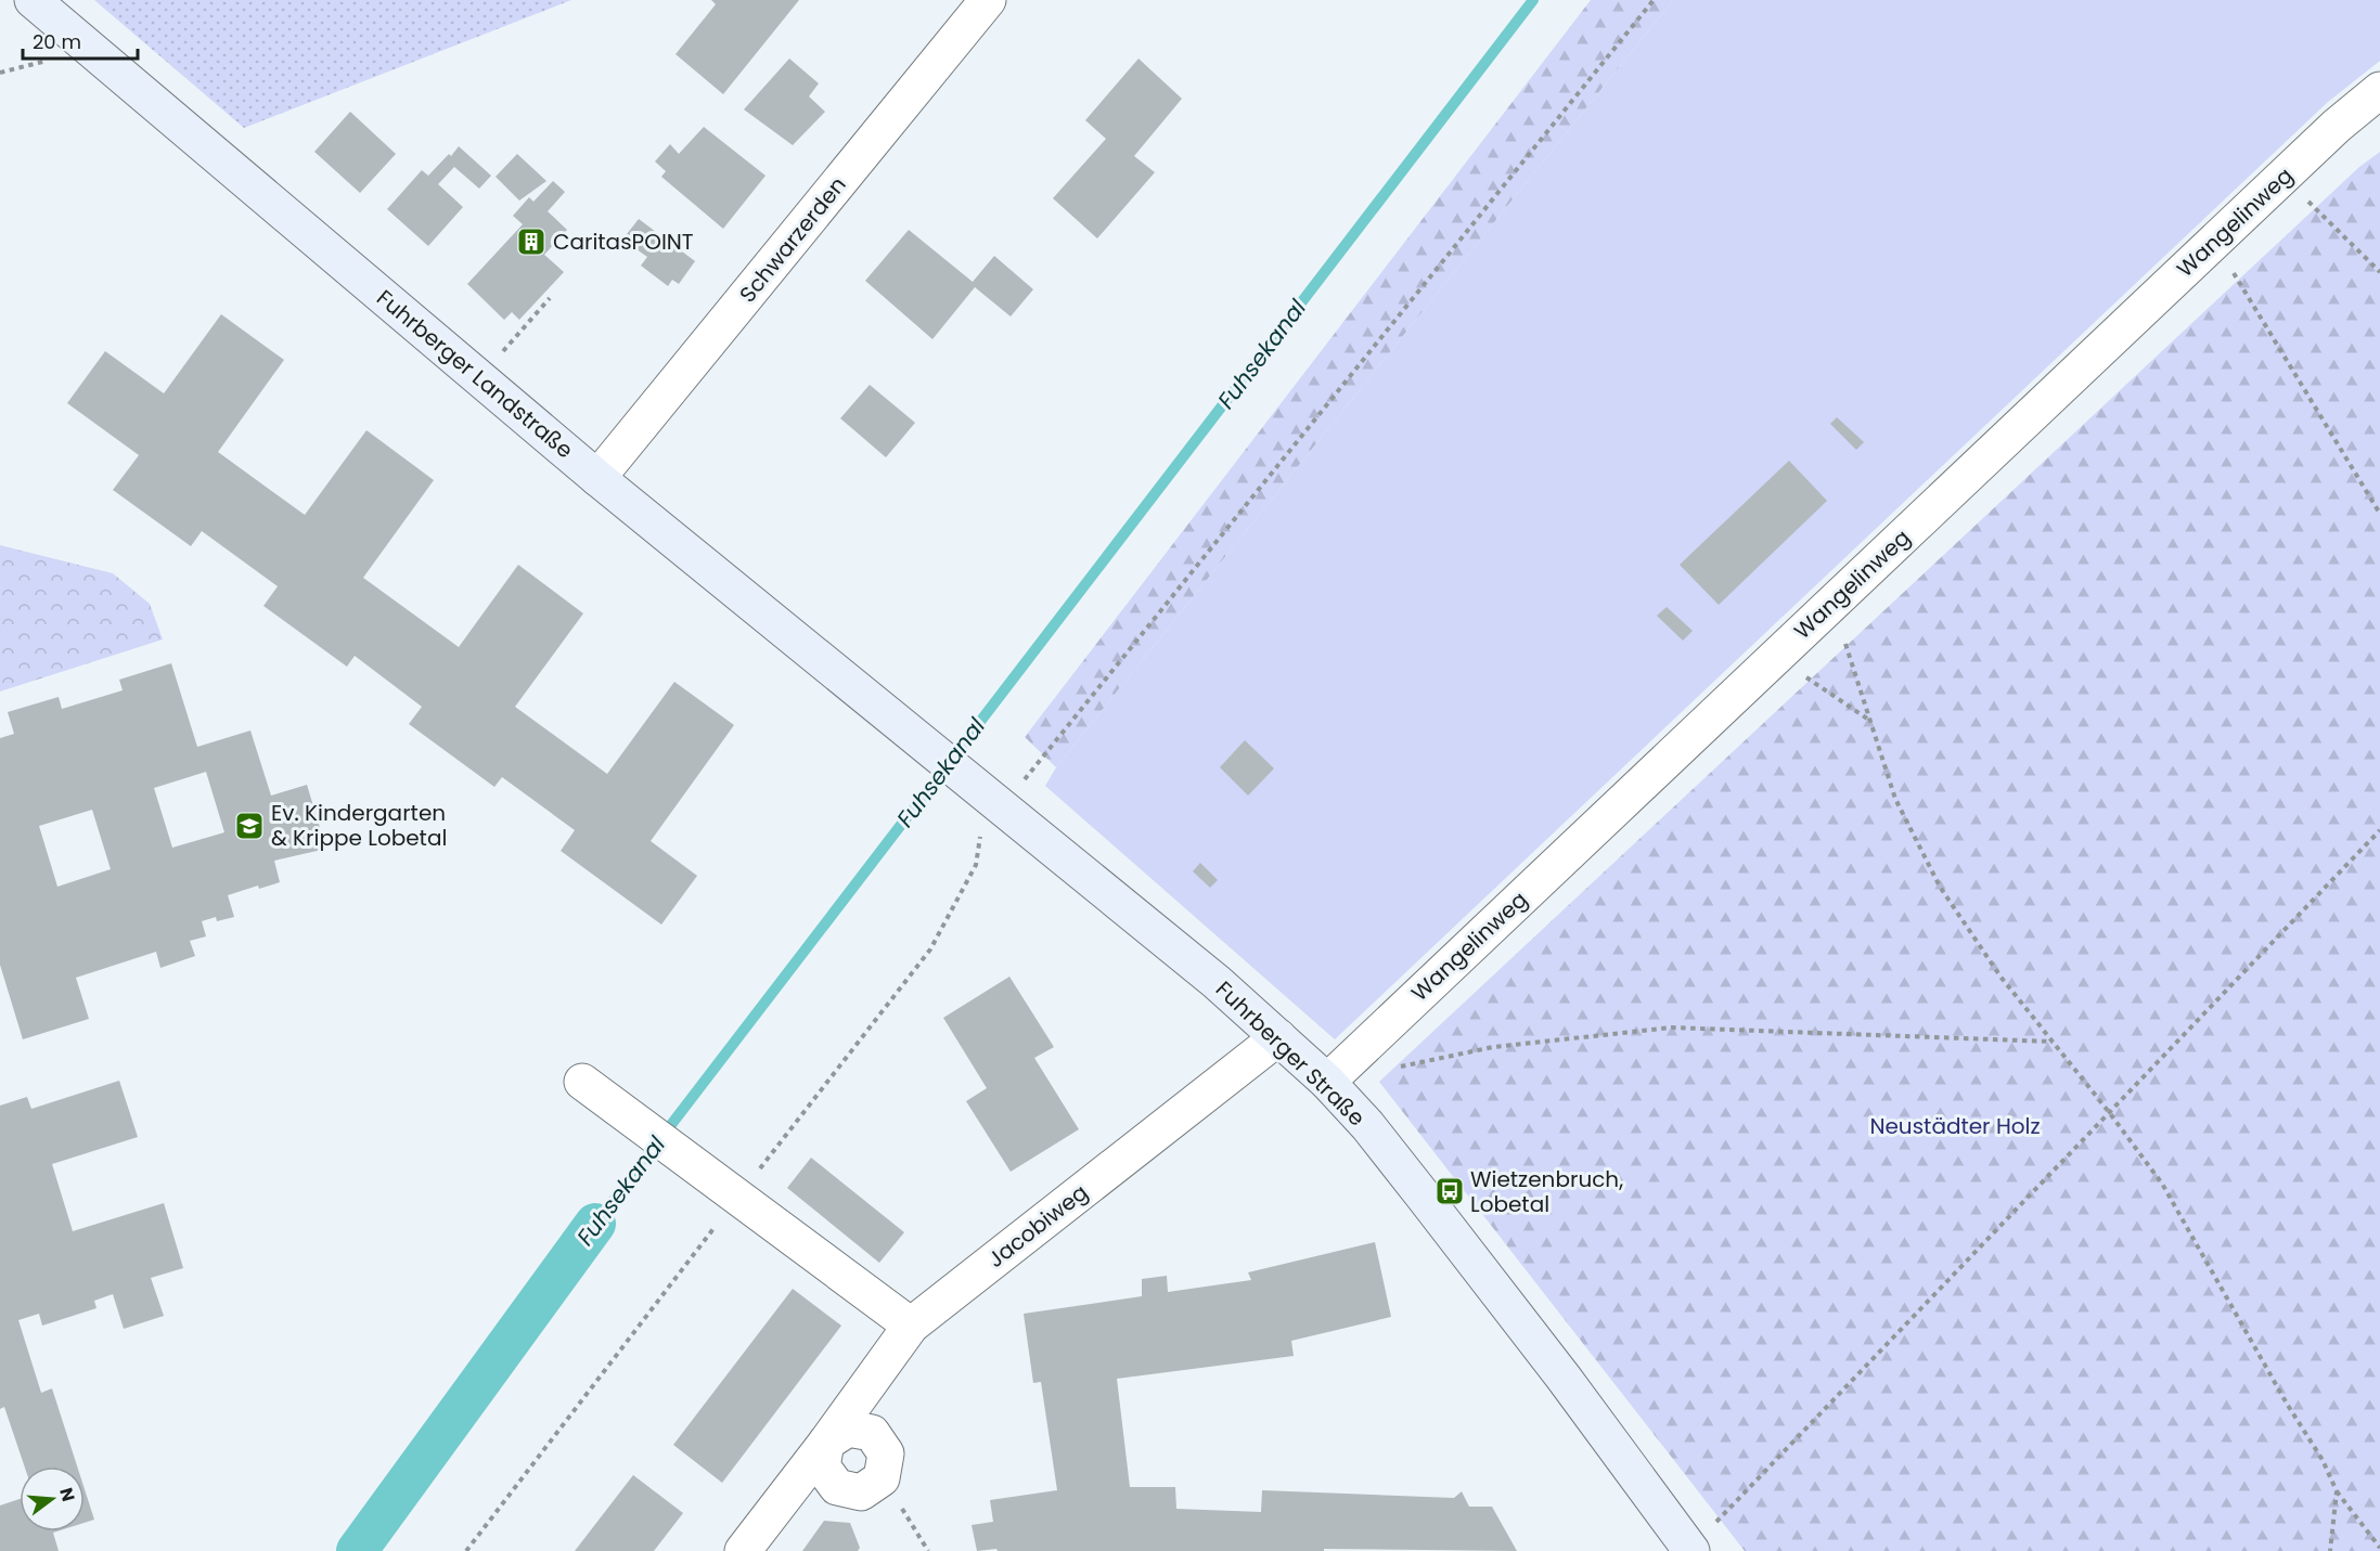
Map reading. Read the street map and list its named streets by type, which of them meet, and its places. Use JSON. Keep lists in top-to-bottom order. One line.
{"streets":{"main road":["Fuhrberger Landstraße","Fuhrberger Straße"],"street":["Wangelinweg","Schwarzerden","Jacobiweg"]},"crossings":[["Wangelinweg","Fuhrberger Straße"],["Schwarzerden","Fuhrberger Landstraße"],["Fuhrberger Landstraße","Fuhrberger Straße"],["Fuhrberger Straße","Jacobiweg"]],"water":["Fuhsekanal"],"parks":["Neustädter Holz"],"places":{"building":["CaritasPOINT"],"school or university":["Ev. Kindergarten & Krippe Lobetal"],"bus stop":["Wietzenbruch, Lobetal"]},"scale_bar":"20 m","north":"right"}
